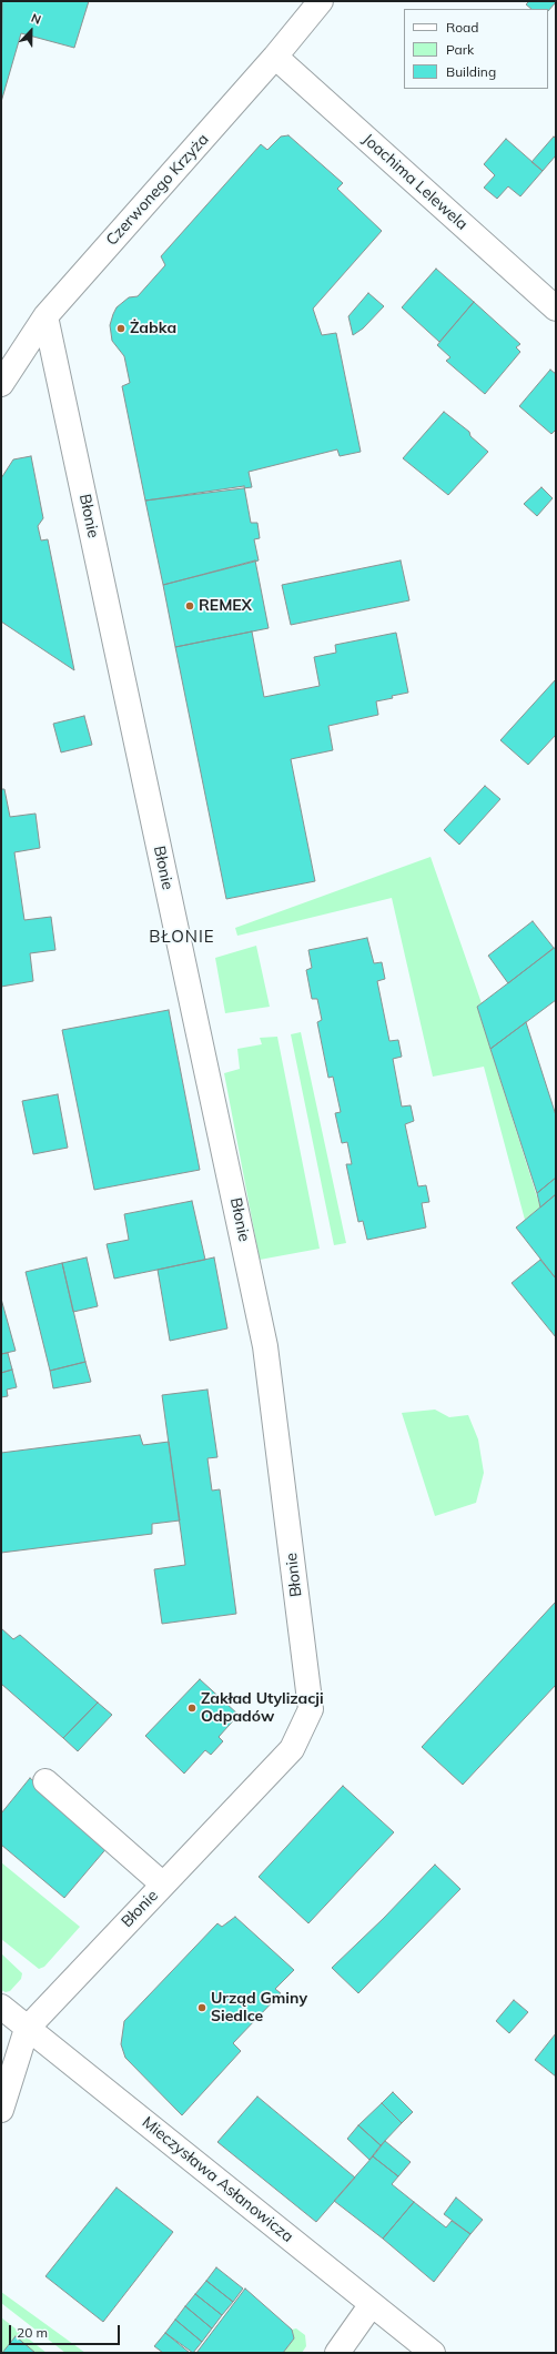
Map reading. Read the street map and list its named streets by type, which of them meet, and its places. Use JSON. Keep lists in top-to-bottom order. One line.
{"streets":{"street":["Joachima Lelewela","Czerwonego Krzyża","Błonie","Mieczysława Asłanowicza"]},"crossings":[["Joachima Lelewela","Czerwonego Krzyża"],["Czerwonego Krzyża","Błonie"],["Błonie","Mieczysława Asłanowicza"]],"districts":["BŁONIE"],"places":["Żabka","REMEX","Zakład Utylizacji Odpadów","Urząd Gminy Siedlce"],"legend":["Road","Park","Building"],"scale_bar":"20 m","north":"top"}
